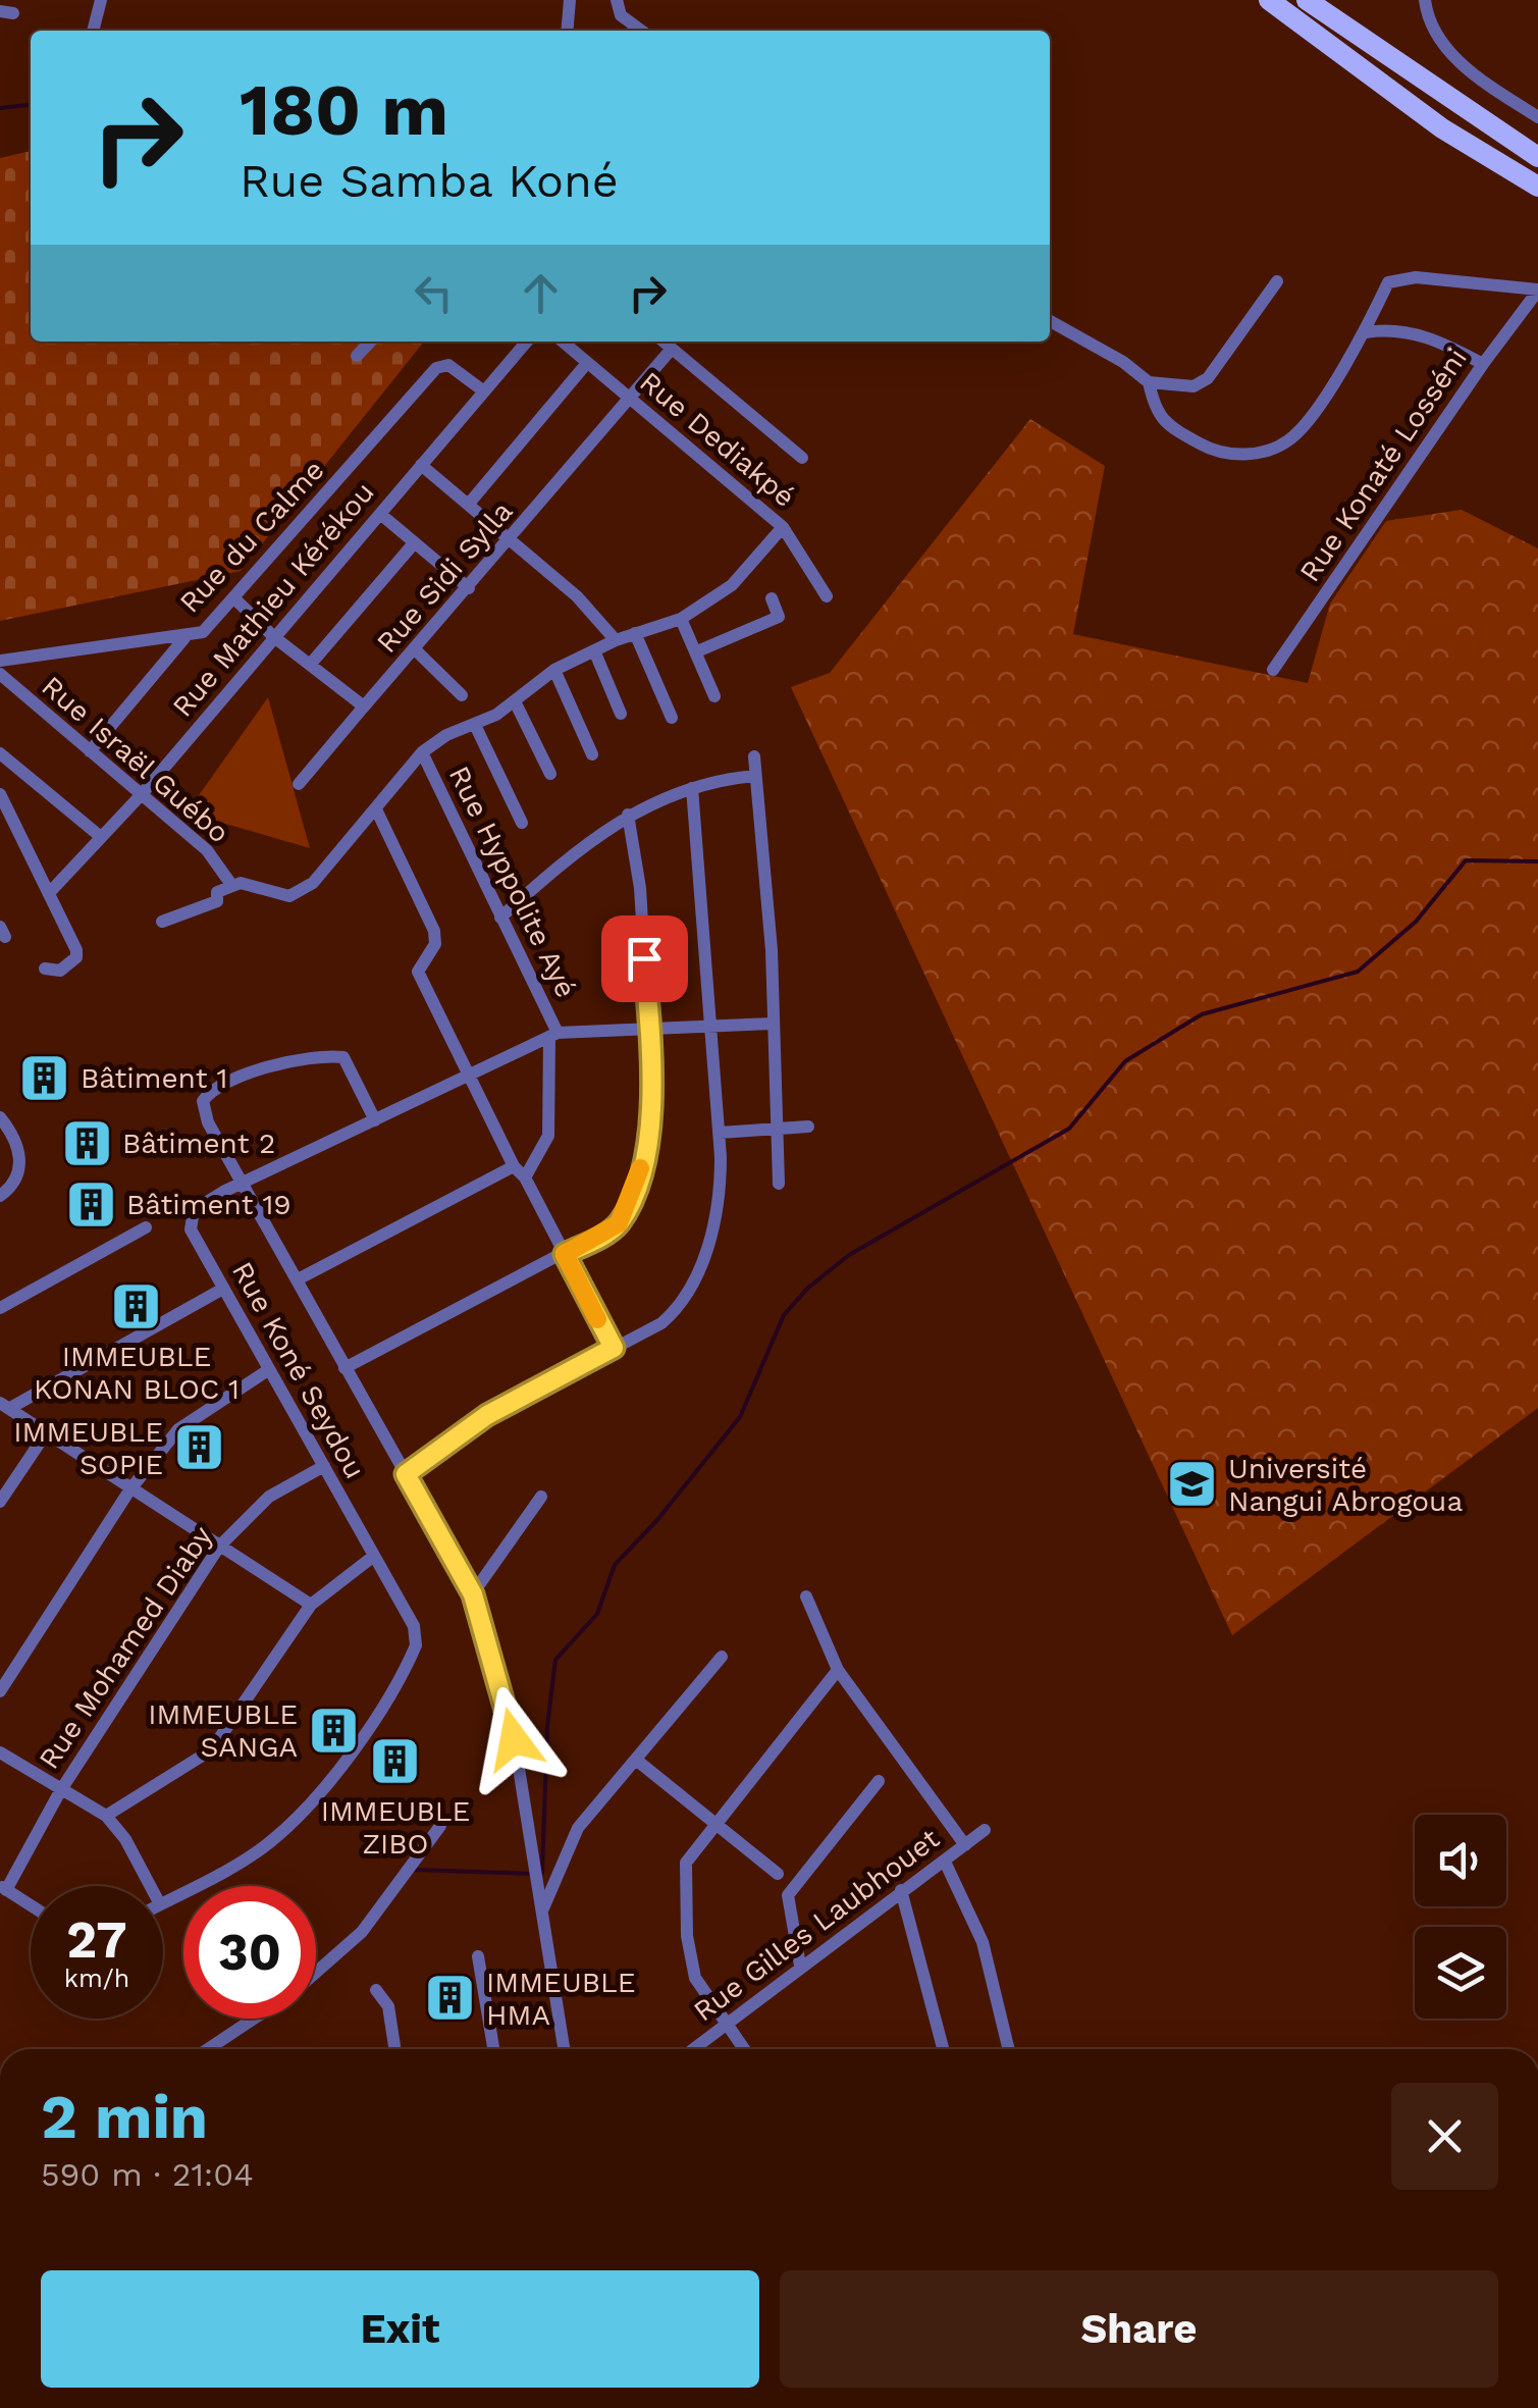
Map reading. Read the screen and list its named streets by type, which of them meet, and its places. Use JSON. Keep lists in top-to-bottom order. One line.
{"streets":{"street":["Rue Dediakpé","Rue Konaté Losséni","Rue du Calme","Rue Sidi Sylla","Rue Mathieu Kérékou","Rue Israël Guébo","Rue Hyppolite Ayé","Rue Koné Seydou","Rue Mohamed Diaby","Rue Gilles Laubhouet"]},"crossings":[["Rue Dediakpé","Rue Sidi Sylla"],["Rue du Calme","Rue Mathieu Kérékou"],["Rue Mathieu Kérékou","Rue Israël Guébo"],["Rue Hyppolite Ayé","Rue Koné Seydou"],["Rue Koné Seydou","Rue Mohamed Diaby"]],"places":{"building":["Bâtiment 1","Bâtiment 2","Bâtiment 19","IMMEUBLE KONAN BLOC 1","IMMEUBLE SOPIE","IMMEUBLE SANGA","IMMEUBLE ZIBO","IMMEUBLE HMA"],"school or university":["Université Nangui Abrogoua"]},"page":{"turn":["180 m","Rue Samba Koné"],"speed":"27 km/h","limit":"30","heading":["2 min","590 m · 21:04"],"buttons":["Exit","Share"]}}
